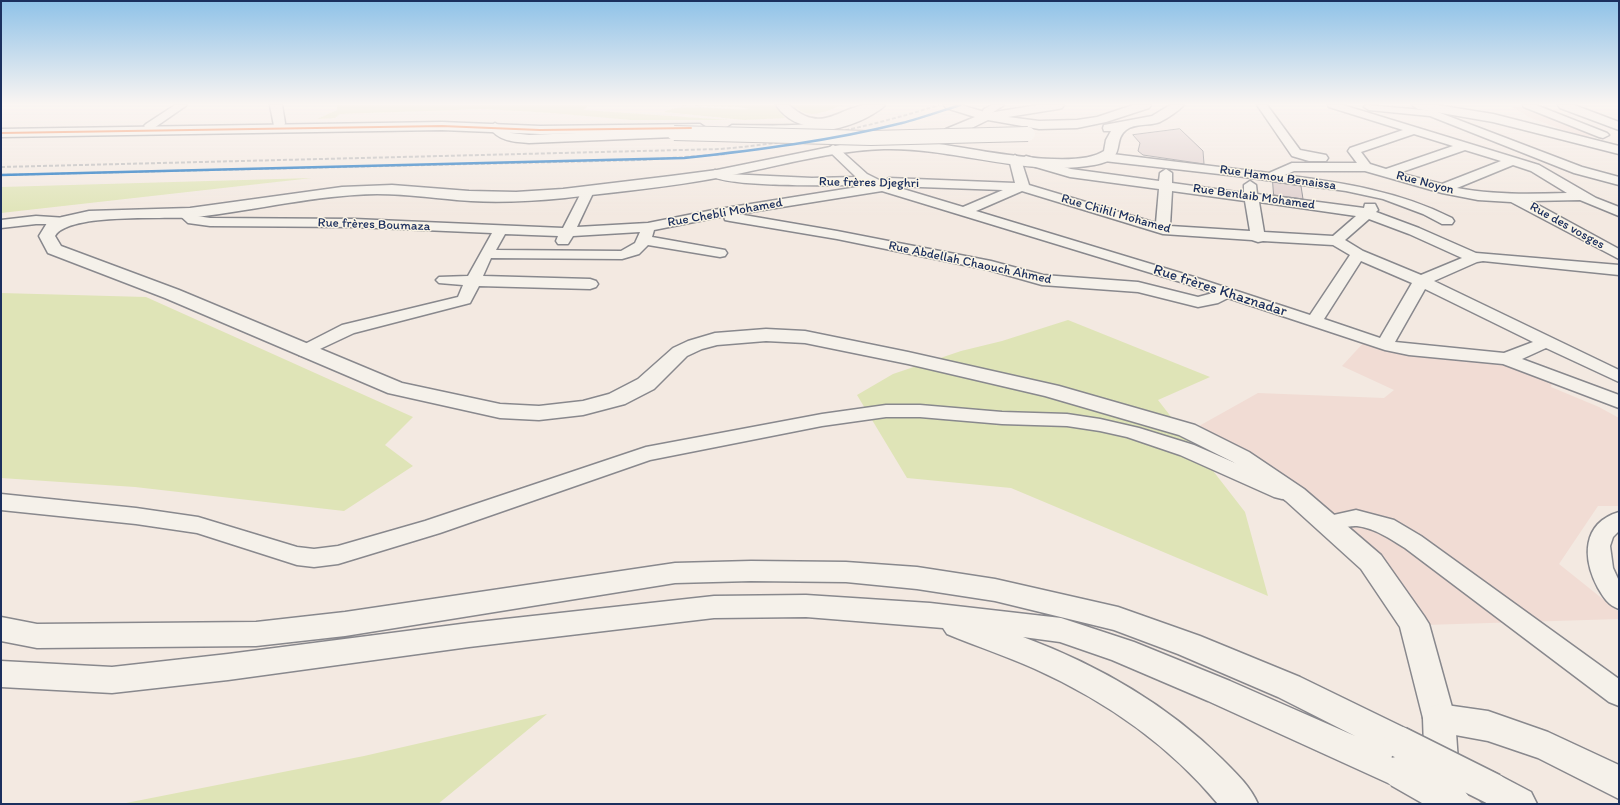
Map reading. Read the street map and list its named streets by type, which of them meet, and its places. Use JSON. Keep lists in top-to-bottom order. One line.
{"streets":{"street":["Rue Hamou Benaissa","Rue frères Djeghri","Rue Noyon","Rue Benlaib Mohamed","Rue Chebli Mohamed","Rue Chihli Mohamed","Rue frères Boumaza","Rue des vosges","Rue Abdellah Chaouch Ahmed","Rue frères Khaznadar"]},"crossings":[["Rue Hamou Benaissa","Rue Noyon"],["Rue frères Djeghri","Rue Chihli Mohamed"],["Rue frères Djeghri","Rue frères Khaznadar"],["Rue Noyon","Rue des vosges"],["Rue Chebli Mohamed","Rue frères Boumaza"],["Rue Chebli Mohamed","Rue Abdellah Chaouch Ahmed"],["Rue Chebli Mohamed","Rue frères Khaznadar"],["Rue Abdellah Chaouch Ahmed","Rue frères Khaznadar"]]}
